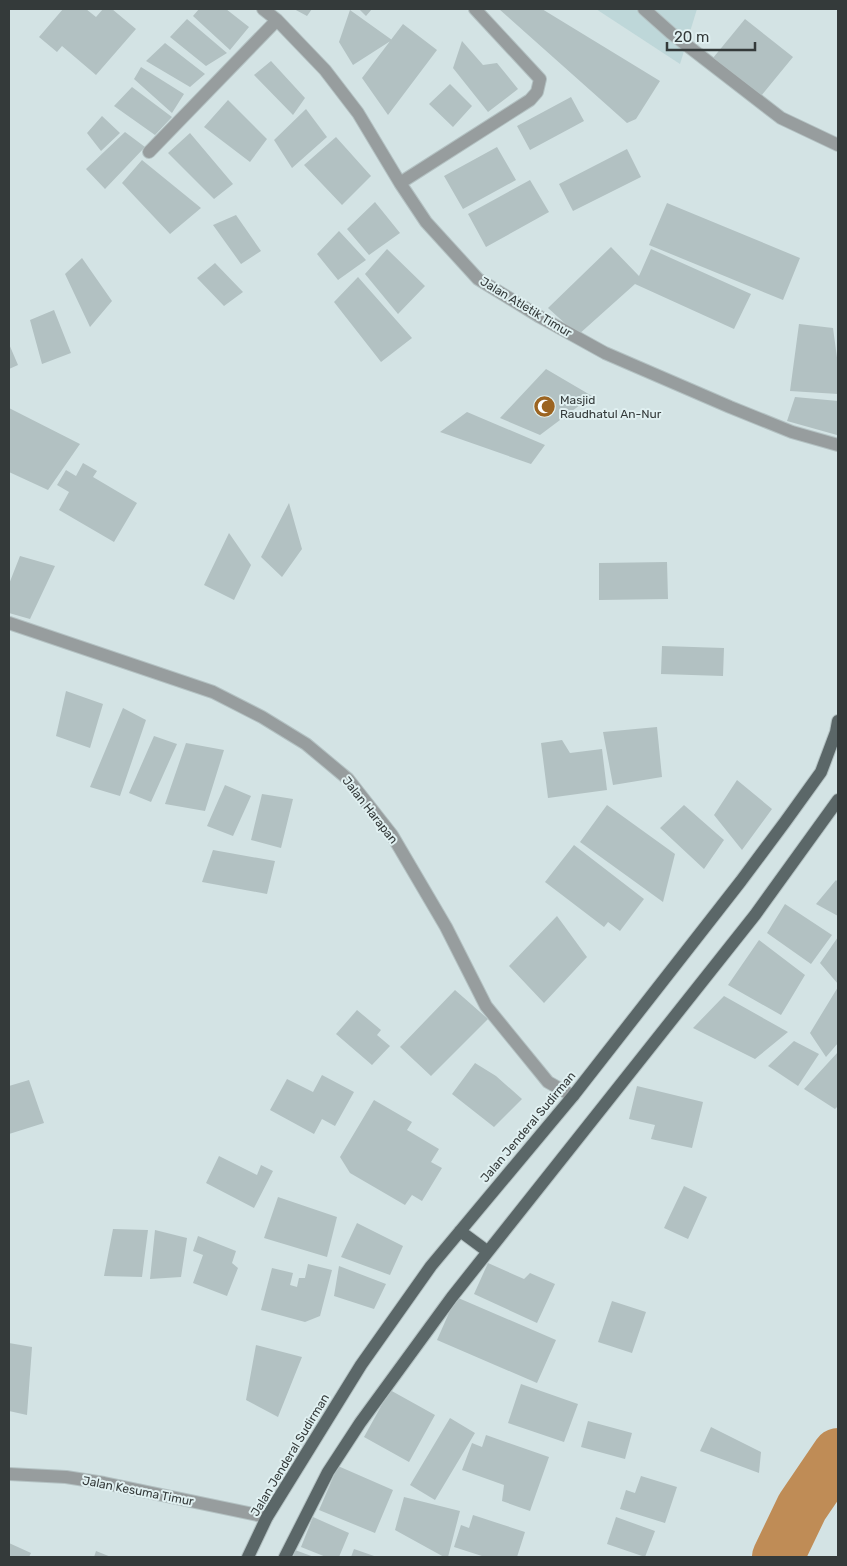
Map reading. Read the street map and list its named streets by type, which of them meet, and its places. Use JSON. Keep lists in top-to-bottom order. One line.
{"streets":{"main road":["Jalan Jenderal Sudirman"],"street":["Jalan Atletik Timur","Jalan Harapan","Jalan Kesuma Timur"]},"crossings":[["Jalan Harapan","Jalan Jenderal Sudirman"],["Jalan Jenderal Sudirman","Jalan Kesuma Timur"]],"places":{"mosque":["Masjid Raudhatul An-Nur"]},"scale_bar":"20 m"}
